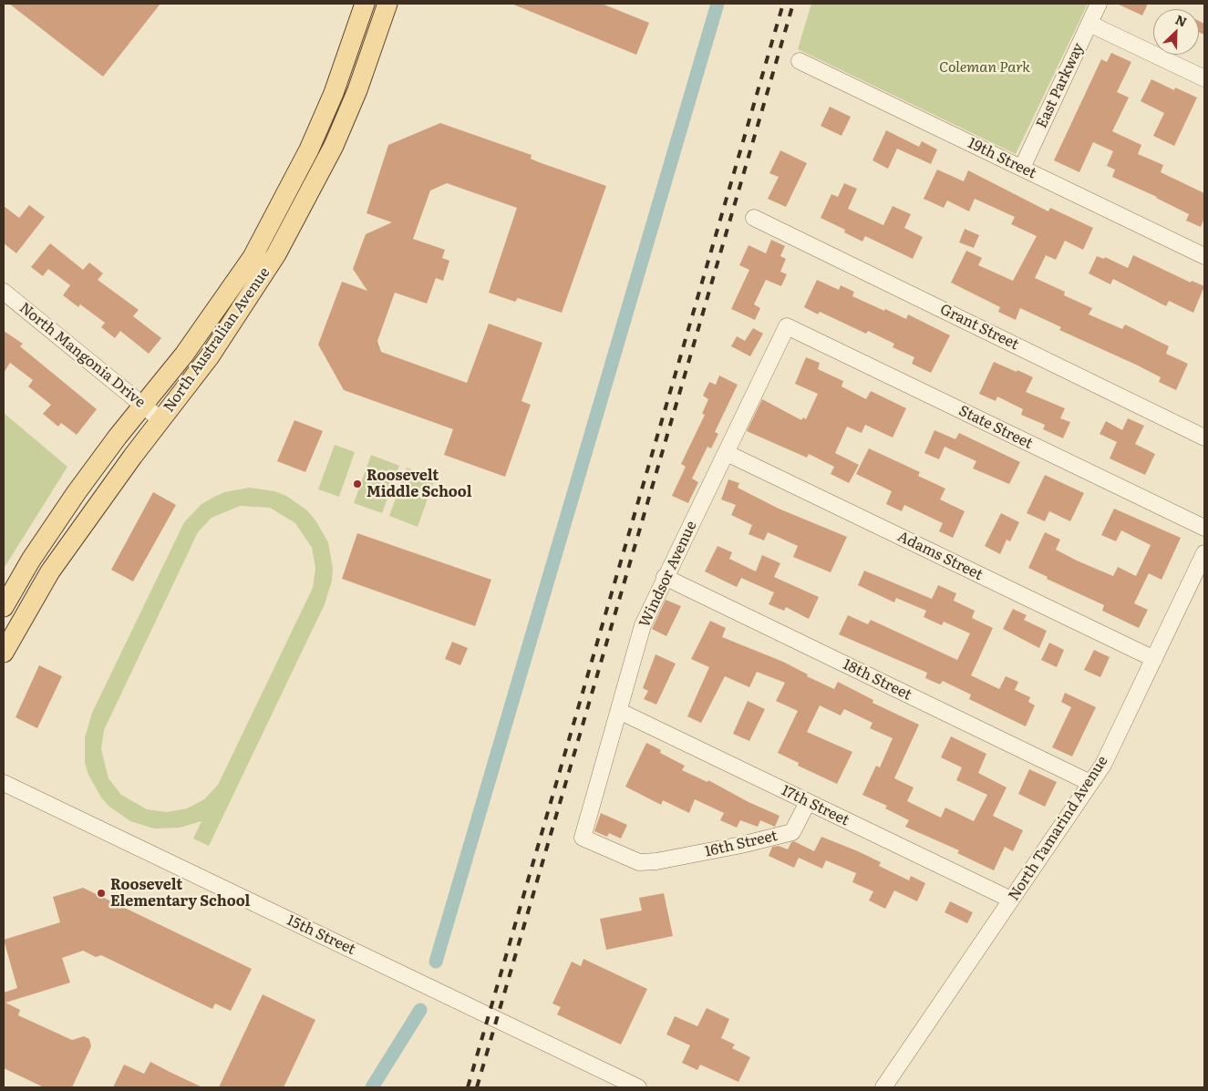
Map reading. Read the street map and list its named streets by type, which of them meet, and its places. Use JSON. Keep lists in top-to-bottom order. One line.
{"streets":{"main road":["North Australian Avenue"],"street":["East Parkway","19th Street","Grant Street","North Mangonia Drive","State Street","Adams Street","Windsor Avenue","18th Street","17th Street","North Tamarind Avenue","16th Street","15th Street"]},"crossings":[["East Parkway","19th Street"],["North Australian Avenue","North Mangonia Drive"],["State Street","Windsor Avenue"],["Adams Street","Windsor Avenue"],["Adams Street","North Tamarind Avenue"],["Windsor Avenue","18th Street"],["Windsor Avenue","17th Street"],["Windsor Avenue","16th Street"],["18th Street","North Tamarind Avenue"],["17th Street","North Tamarind Avenue"],["17th Street","16th Street"]],"parks":["Coleman Park"],"places":["Roosevelt Middle School","Roosevelt Elementary School"],"north":"top right"}
